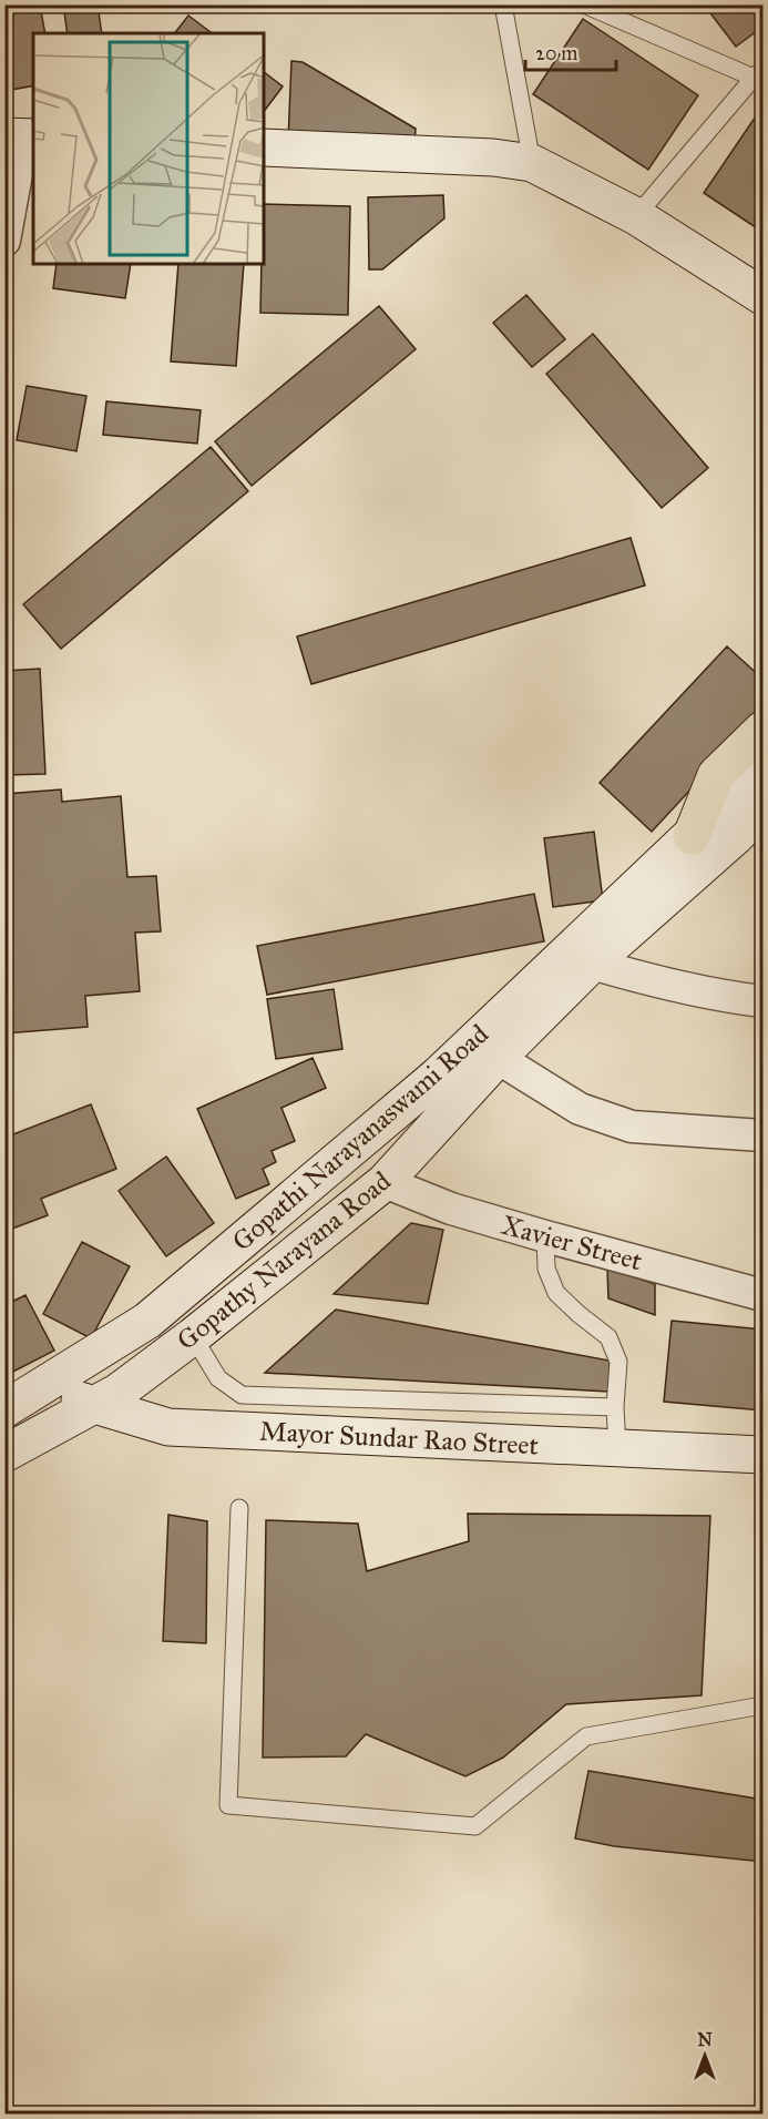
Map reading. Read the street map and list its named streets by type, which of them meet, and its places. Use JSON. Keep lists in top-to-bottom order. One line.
{"streets":{"main road":["Gopathi Narayanaswami Road","Gopathy Narayana Road","Mayor Sundar Rao Street"],"street":["Xavier Street"]},"crossings":[["Gopathi Narayanaswami Road","Gopathy Narayana Road"],["Gopathi Narayanaswami Road","Mayor Sundar Rao Street"],["Xavier Street","Gopathy Narayana Road"],["Gopathy Narayana Road","Mayor Sundar Rao Street"]],"scale_bar":"20 m","north":"top"}
